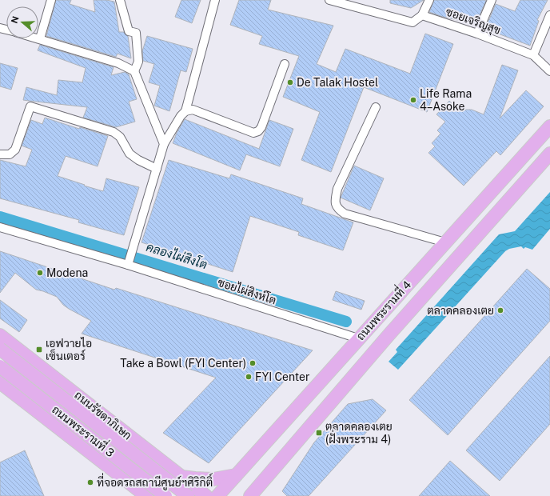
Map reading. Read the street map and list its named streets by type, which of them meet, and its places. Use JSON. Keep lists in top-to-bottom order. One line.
{"streets":{"main road":["ถนนพระรามที่ 4","ถนนรัชดาภิเษก","ถนนพระรามที่ 3"],"street":["ซอยเจริญสุข","ซอยไผ่สิงห์โต"]},"crossings":[["ซอยไผ่สิงห์โต","ถนนพระรามที่ 4"],["ถนนรัชดาภิเษก","ถนนพระรามที่ 3"]],"water":["คลองไผ่สิงโต"],"places":{"other":["De Talak Hostel","Life Rama 4–Asoke","Modena","ตลาดคลองเตย","Take a Bowl (FYI Center)","FYI Center","ที่จอดรถสถานีศูนย์ฯศิริกิติ์"],"transit":["เอฟวายไอ เซ็นเตอร์","ตลาดคลองเตย (ฝั่งพระราม 4)"]},"north":"left"}
